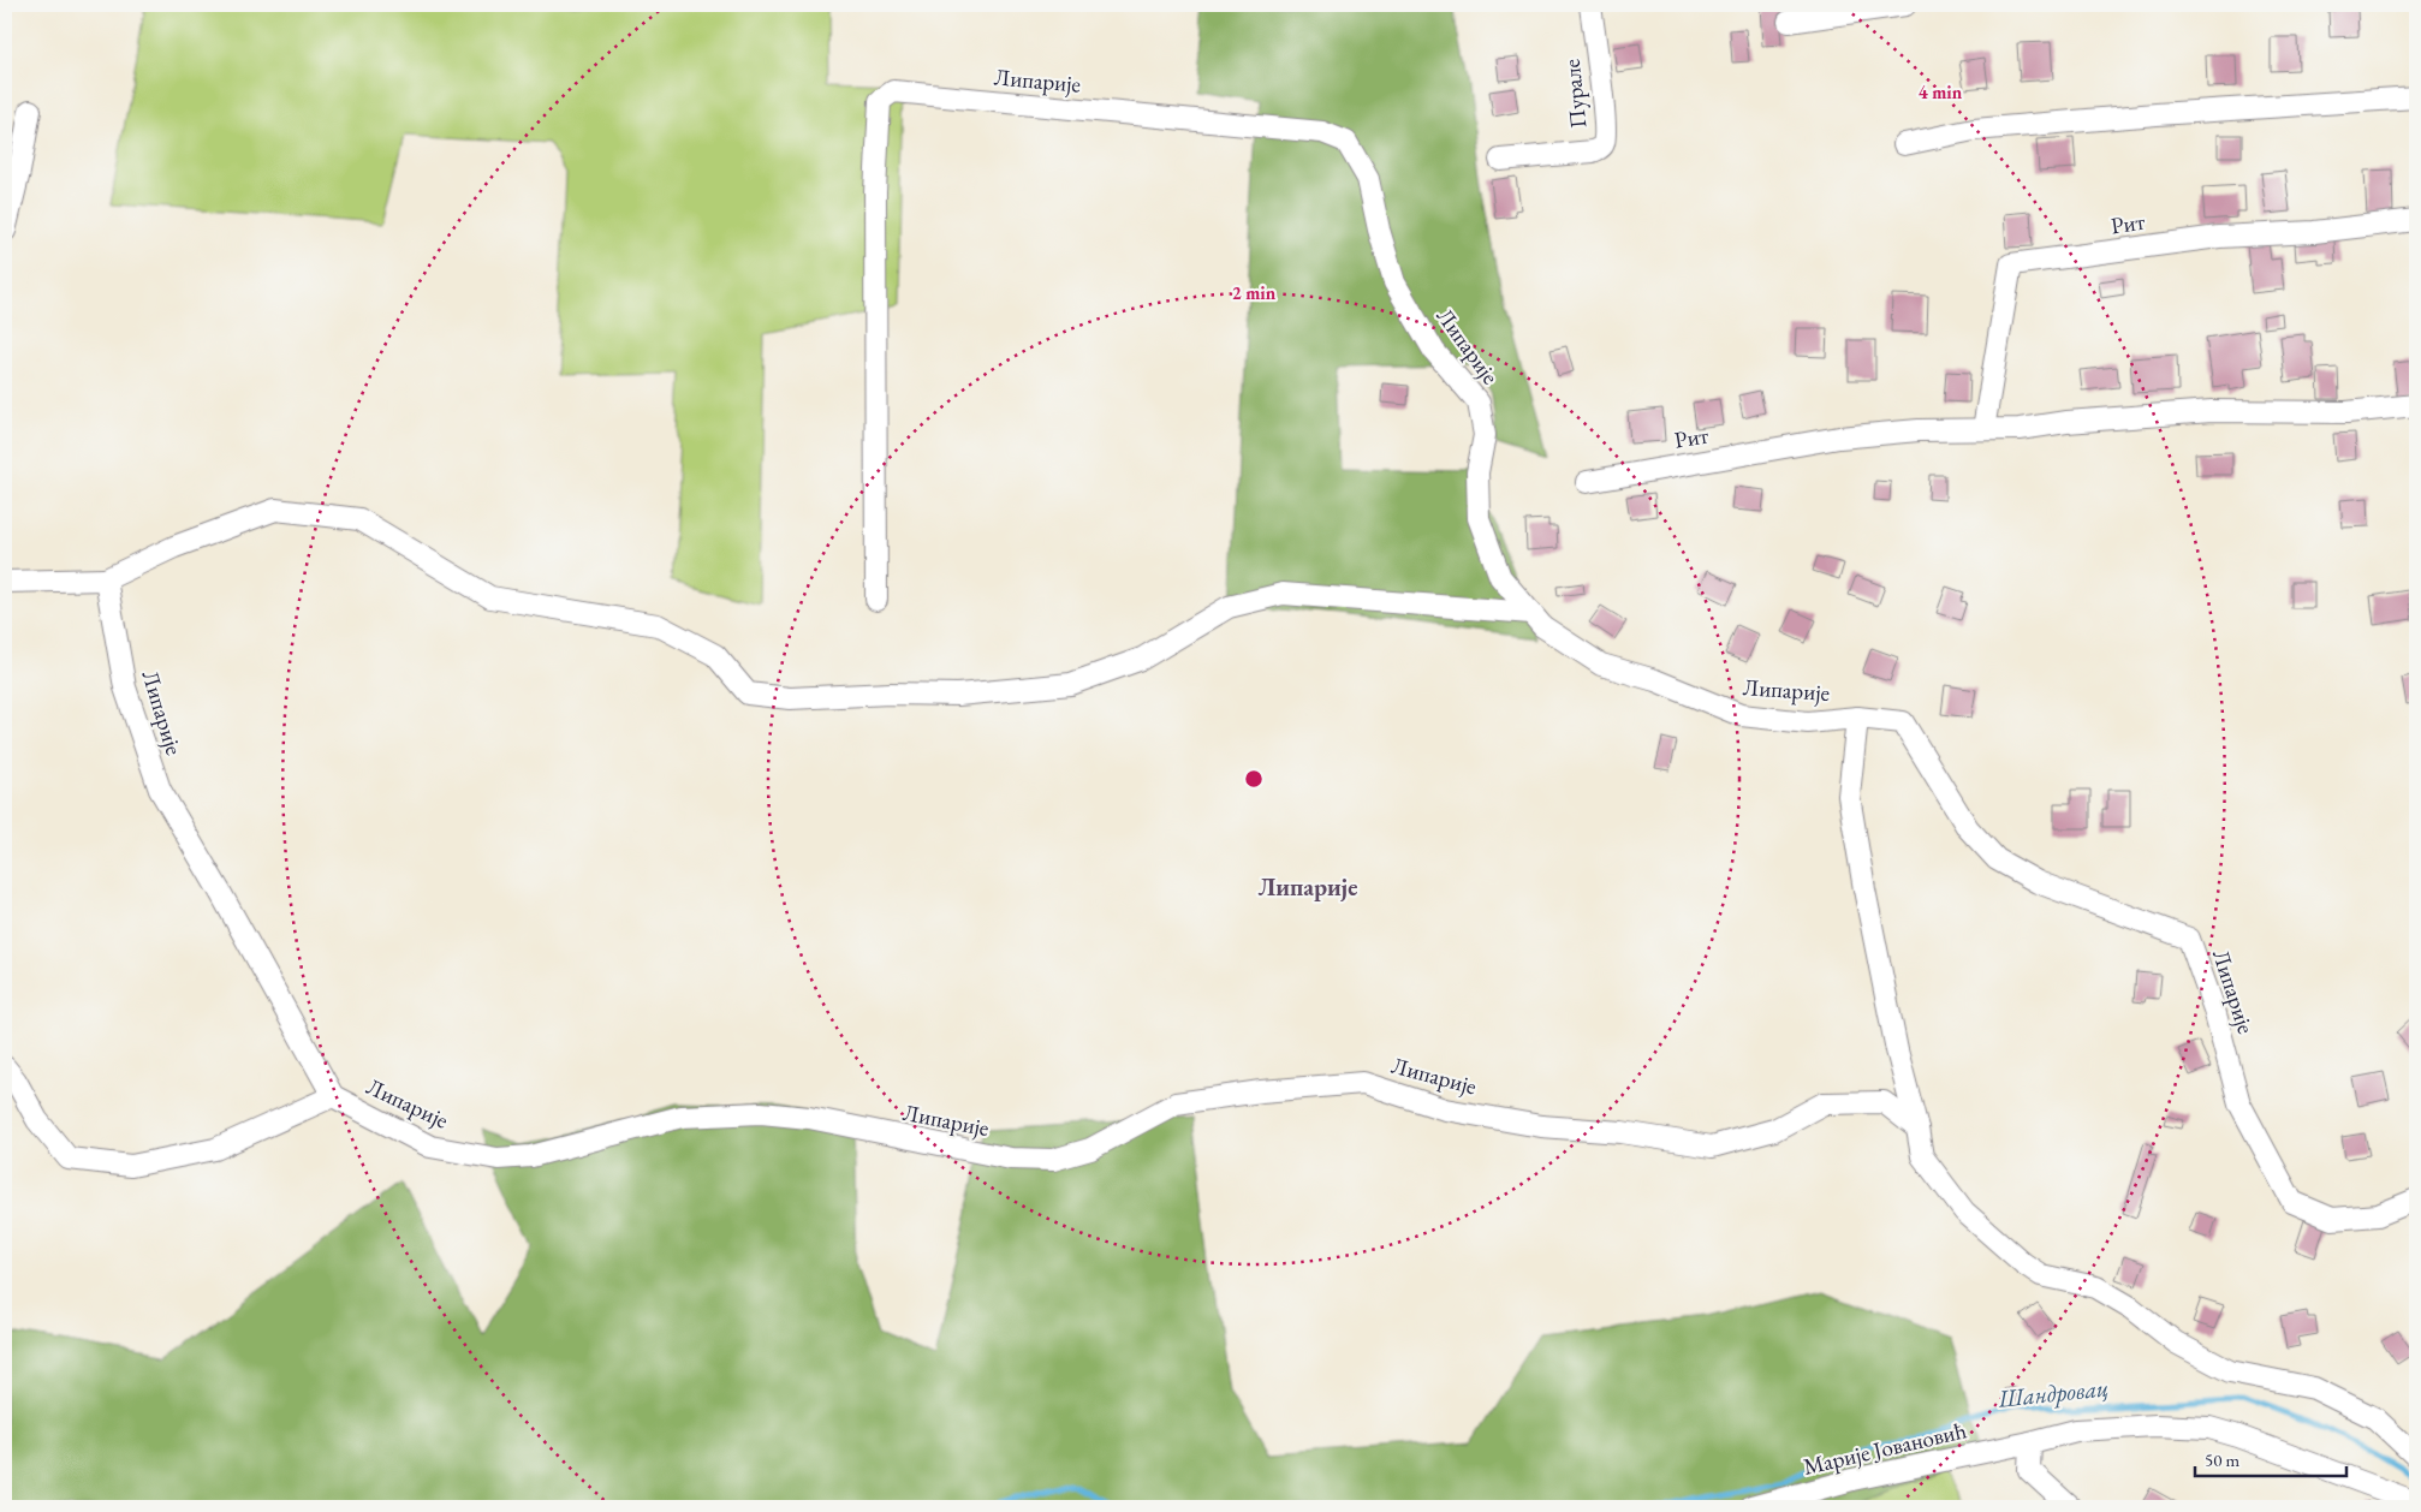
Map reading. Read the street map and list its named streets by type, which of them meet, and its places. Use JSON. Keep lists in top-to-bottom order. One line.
{"streets":{"street":["Липарије","Пурале","Рит","Марије Јовановић"]},"districts":["Липарије"],"water":["Шандровац"],"scale_bar":"50 m","rings":["4 min","2 min"]}
